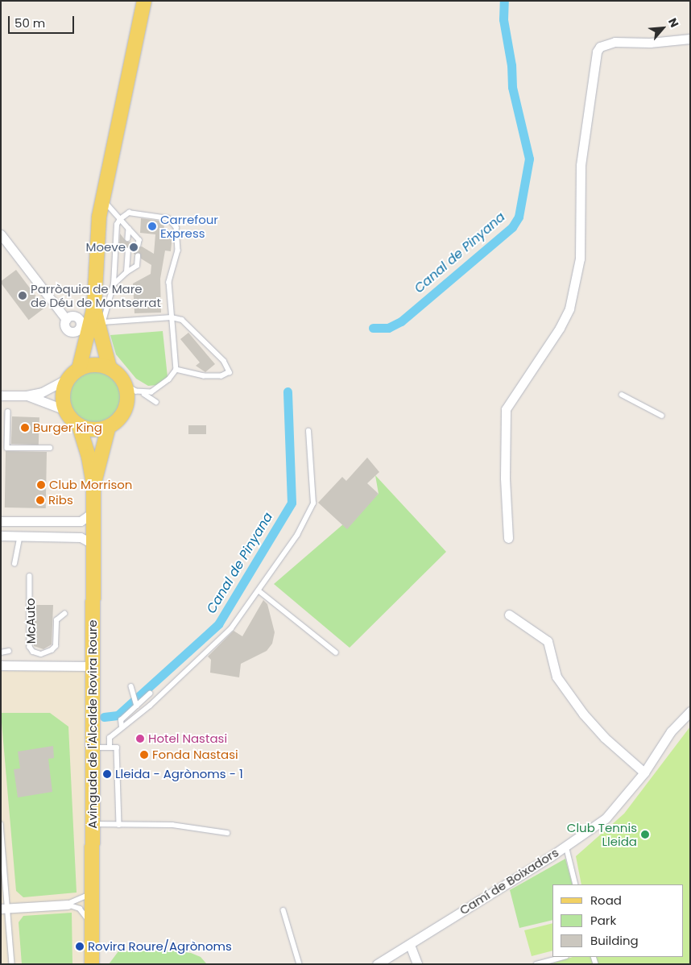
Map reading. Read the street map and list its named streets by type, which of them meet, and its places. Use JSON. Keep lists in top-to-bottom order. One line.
{"streets":{"main road":["Avinguda de l'Alcalde Rovira Roure"],"street":["Camí de Boixadors"],"lane":["McAuto"]},"water":["Canal de Pinyana"],"places":["Carrefour Express","Moeve","Parròquia de Mare de Déu de Montserrat","Burger King","Club Morrison","Ribs","Hotel Nastasi","Fonda Nastasi","Lleida - Agrònoms - 1","Club Tennis Lleida","Rovira Roure/Agrònoms"],"legend":["Road","Park","Building"],"scale_bar":"50 m","north":"top right"}
